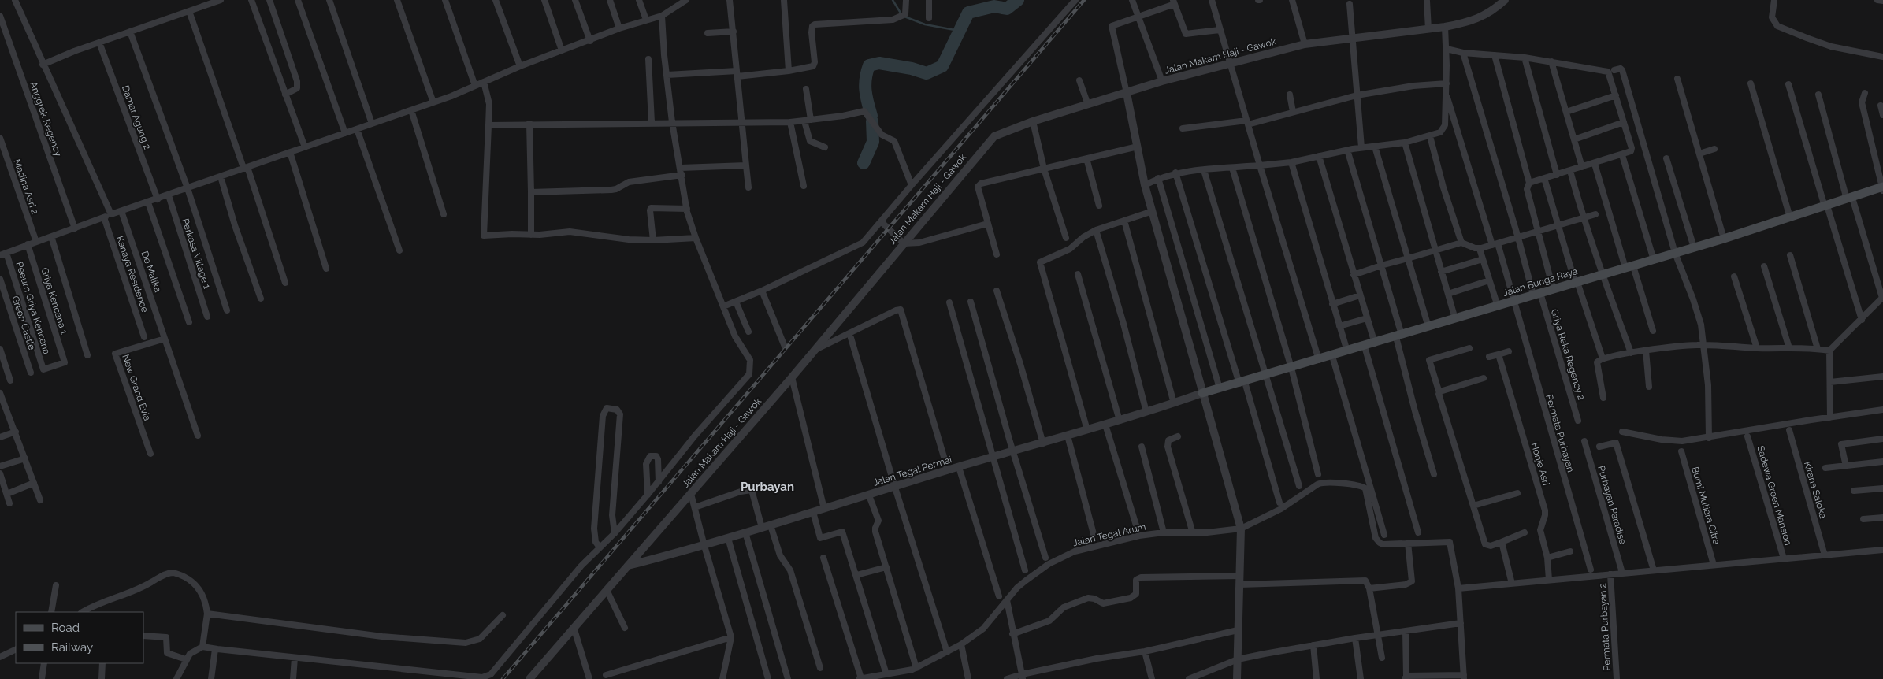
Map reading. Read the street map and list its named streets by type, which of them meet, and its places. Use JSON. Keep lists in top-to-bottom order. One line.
{"streets":{"main road":["Jalan Bunga Raya"],"street":["Jalan Makam Haji - Gawok","Damar Agung 2","Anggrek Regency","Madina Asri 2","Perkasa Village 1","De Malika","Kanaya Residence","Griya Kencana 1","Peeum Griya Kencana","Green Castle","Griya Reka Regency 2","New Grand Evia","Permata Purbayan","Honje Asri","Jalan Tegal Permai","Kirana Saloka","Sadewa Green Mansion","Purbayan Paradise","Bumi Mutiara Citra","Jalan Tegal Arum","Permata Purbayan 2"]},"crossings":[["Jalan Makam Haji - Gawok","Jalan Tegal Permai"],["De Malika","New Grand Evia"],["Jalan Bunga Raya","Griya Reka Regency 2"],["Jalan Bunga Raya","Permata Purbayan"],["Jalan Bunga Raya","Jalan Tegal Permai"],["Griya Kencana 1","Peeum Griya Kencana"]],"districts":["Purbayan"],"legend":["Road","Railway"]}
